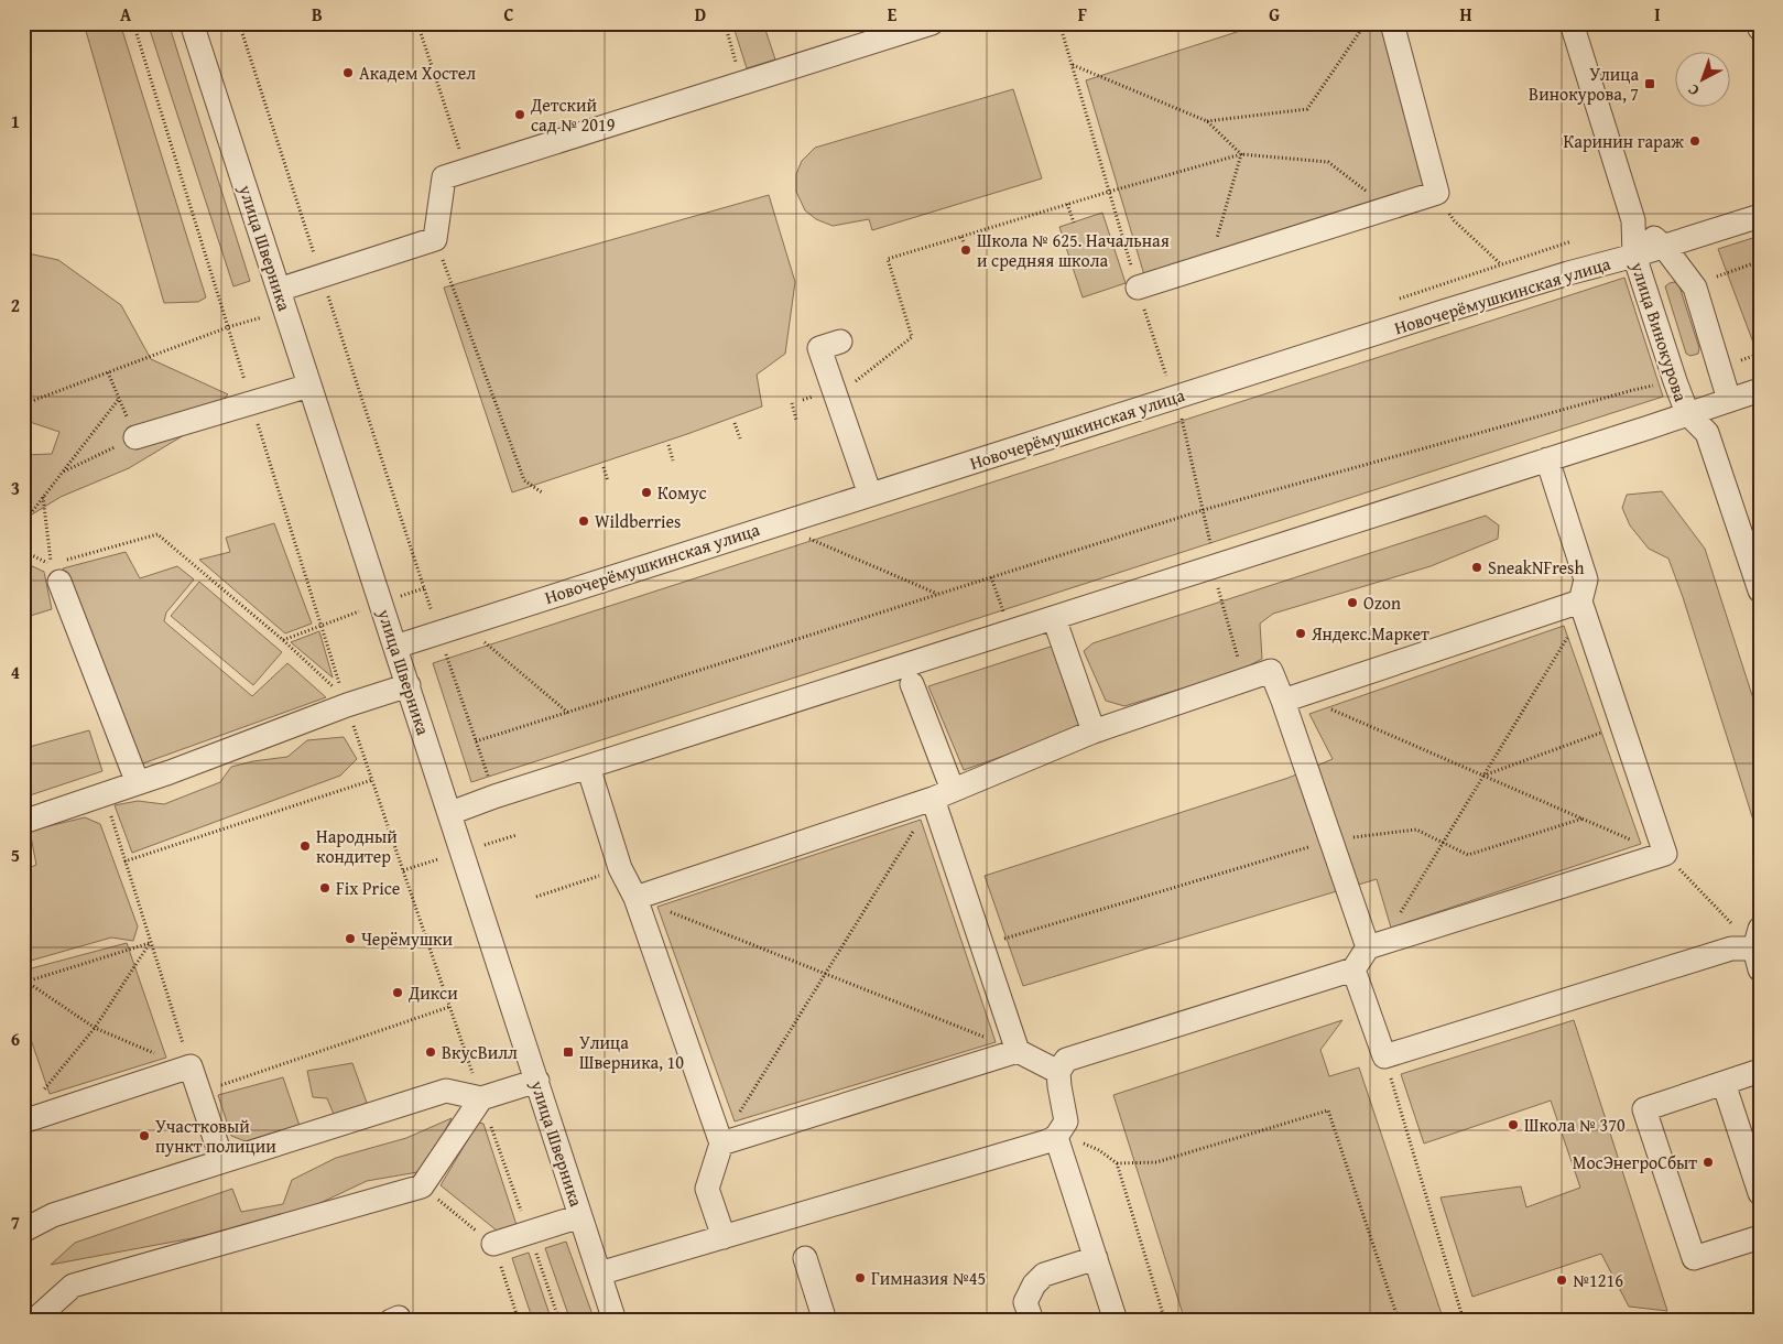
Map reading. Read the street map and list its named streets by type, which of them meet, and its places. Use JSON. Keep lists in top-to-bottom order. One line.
{"streets":{"street":["улица Шверника","Новочерёмушкинская улица","улица Винокурова"]},"crossings":[["улица Шверника","Новочерёмушкинская улица"],["Новочерёмушкинская улица","улица Винокурова"]],"places":{"other":["Академ Хостел","Детский сад № 2019","Каринин гараж","Школа № 625. Начальная и средняя школа","Комус","Wildberries","SneakNFresh","Ozon","Яндекс.Маркет","Народный кондитер","Fix Price","Черёмушки","Дикси","ВкусВилл","Школа № 370","Участковый пункт полиции","МосЭнегроСбыт","Гимназия №45","№1216"],"transit":["Улица Винокурова, 7","Улица Шверника, 10"]},"north":"bottom left","grid":{"columns":["A","B","C","D","E","F","G","H","I"],"rows":["1","2","3","4","5","6","7"]}}
